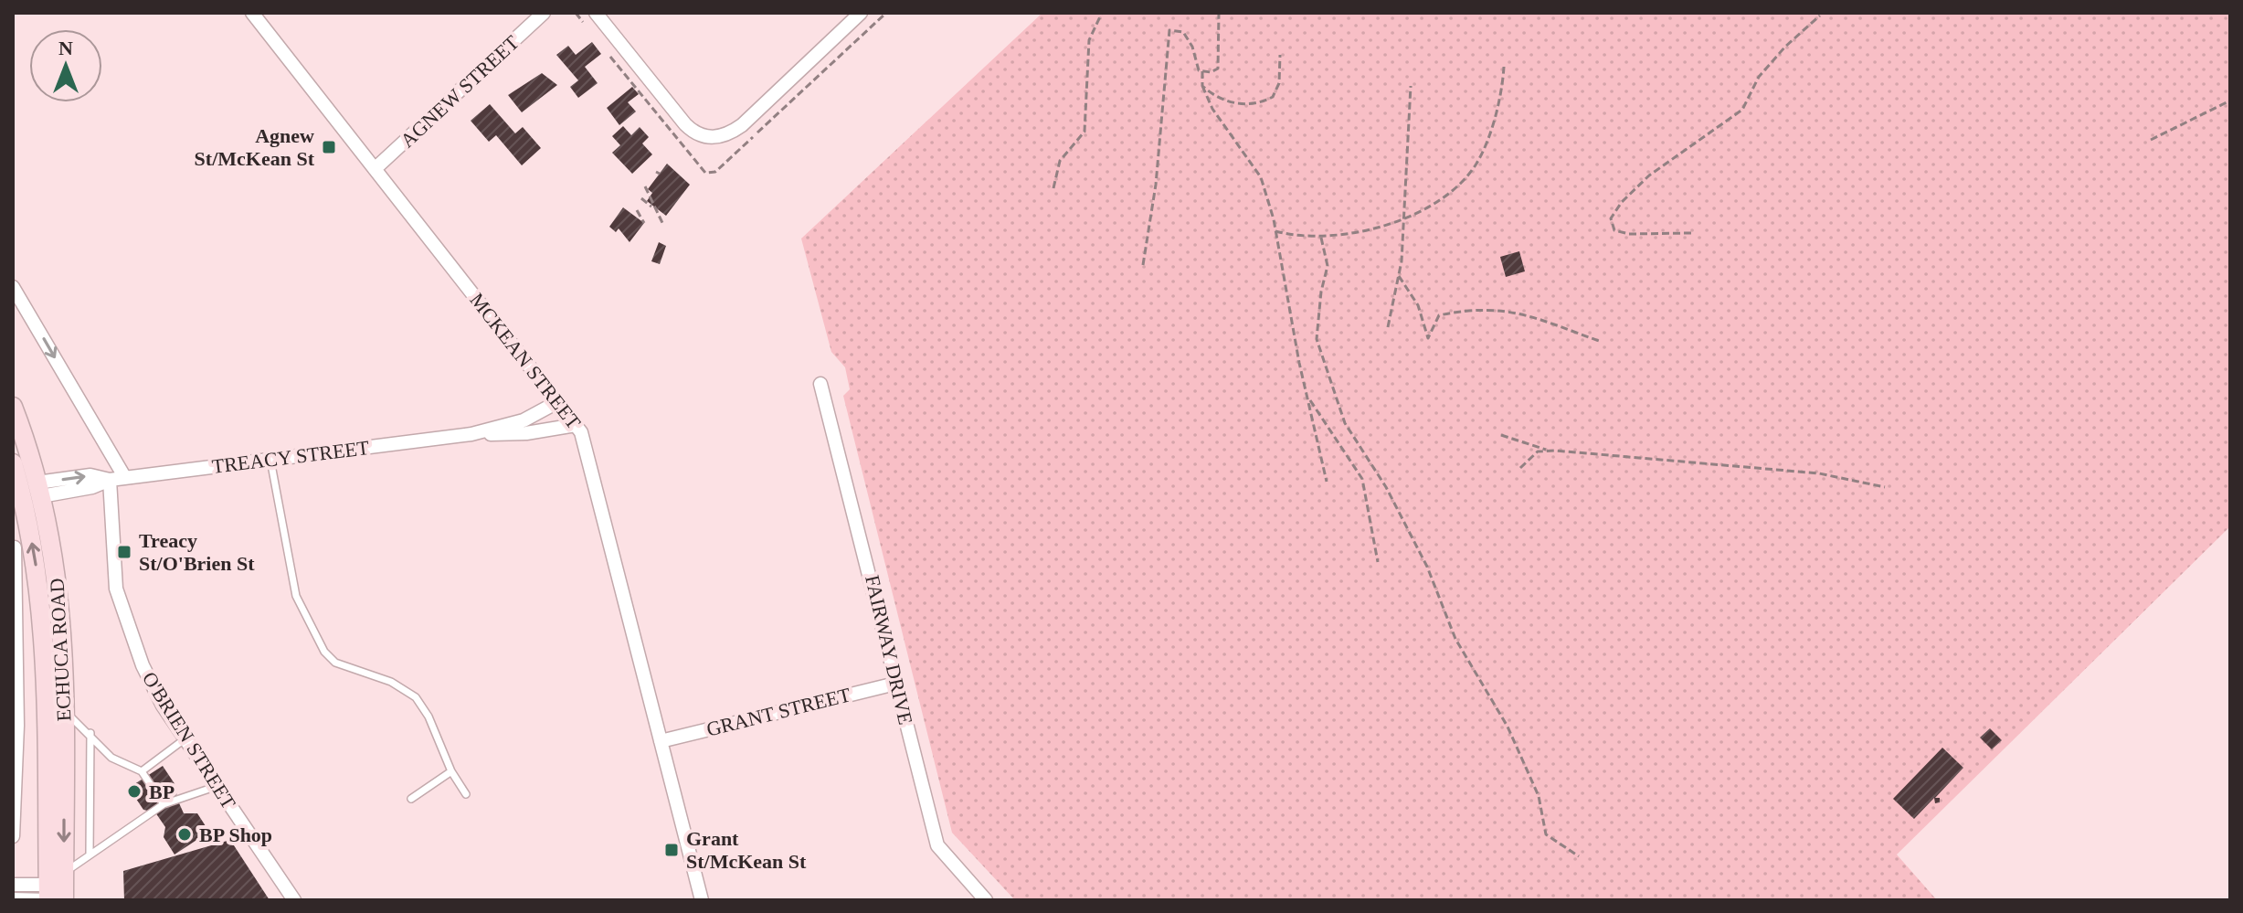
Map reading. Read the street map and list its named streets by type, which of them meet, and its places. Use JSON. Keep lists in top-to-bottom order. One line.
{"streets":{"main road":["ECHUCA ROAD"],"street":["AGNEW STREET","MCKEAN STREET","TREACY STREET","FAIRWAY DRIVE","GRANT STREET","O'BRIEN STREET"]},"crossings":[["AGNEW STREET","MCKEAN STREET"],["MCKEAN STREET","TREACY STREET"],["MCKEAN STREET","GRANT STREET"],["TREACY STREET","ECHUCA ROAD"],["TREACY STREET","O'BRIEN STREET"],["FAIRWAY DRIVE","GRANT STREET"]],"places":{"transit":["Agnew St/McKean St","Treacy St/O'Brien St","Grant St/McKean St"],"other":["BP","BP Shop"]},"north":"top"}
